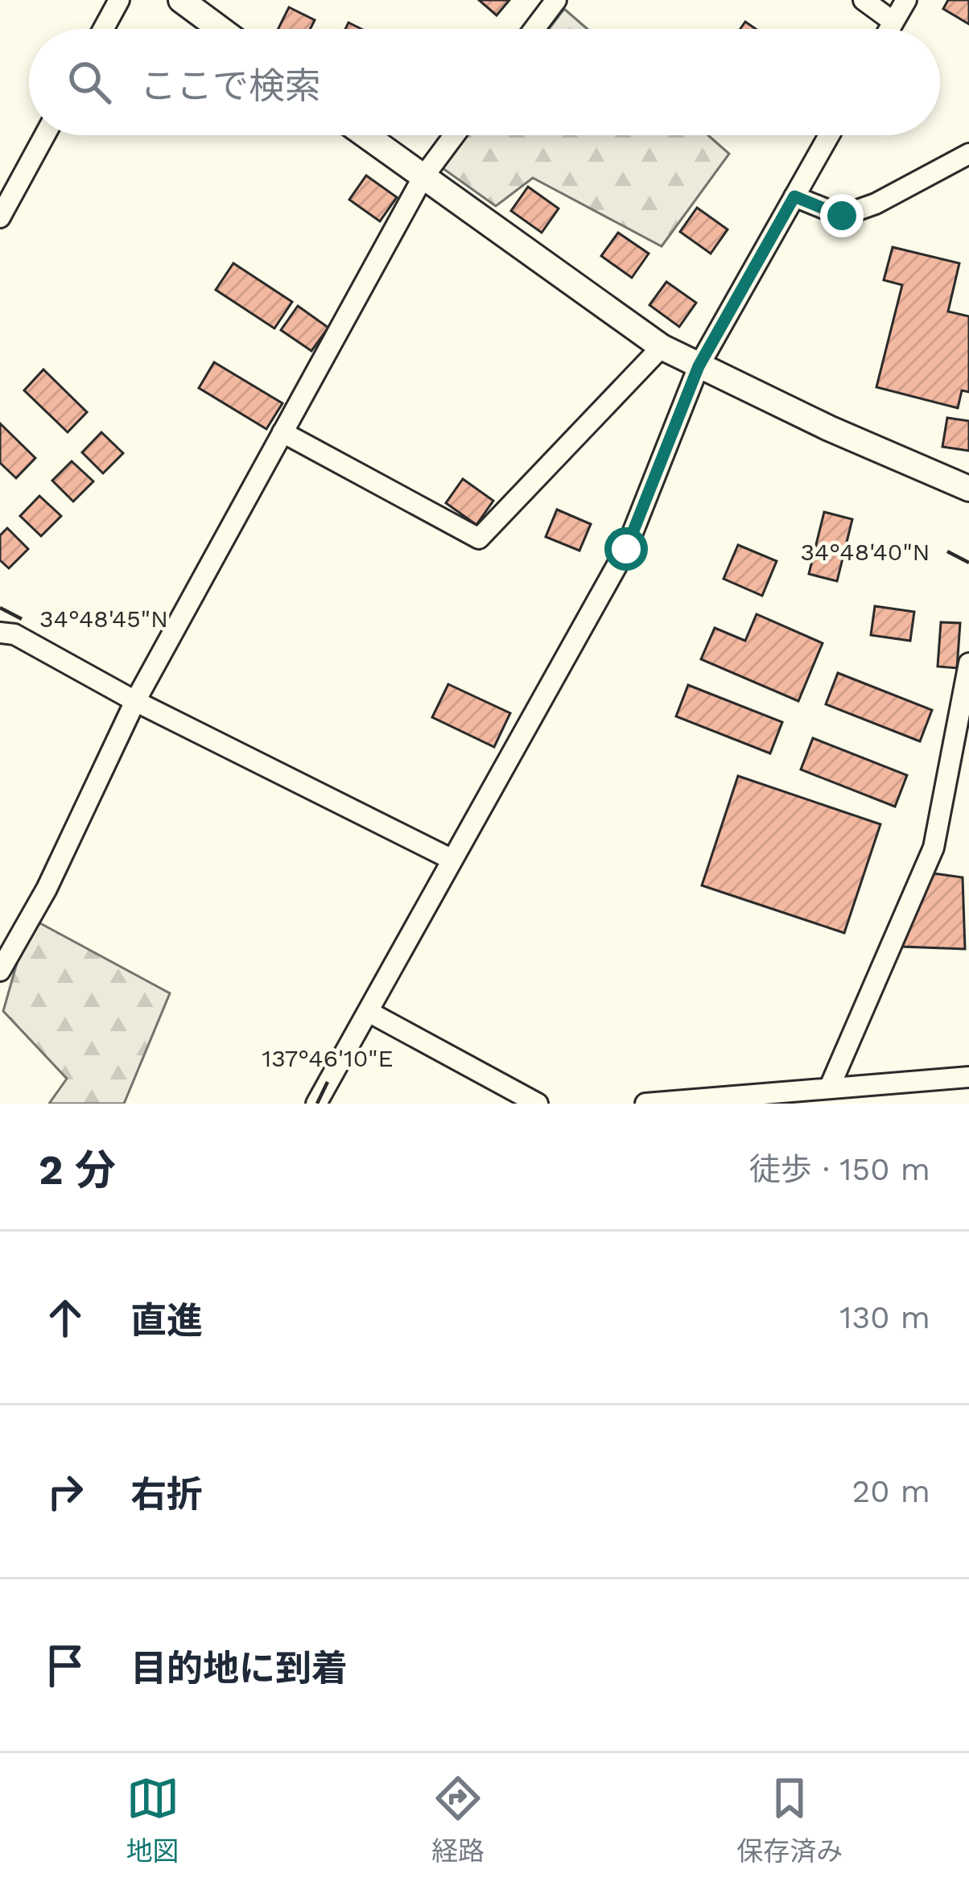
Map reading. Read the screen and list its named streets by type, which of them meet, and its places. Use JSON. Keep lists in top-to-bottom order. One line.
{"page":{"search":"ここで検索","heading":["2 分","徒歩 · 150 m"],"list":[["直進","130 m"],["右折","20 m"],"目的地に到着"],"nav":["地図","経路","保存済み"]},"coordinates":["34°48'40\"N","34°48'45\"N","137°46'10\"E"]}
